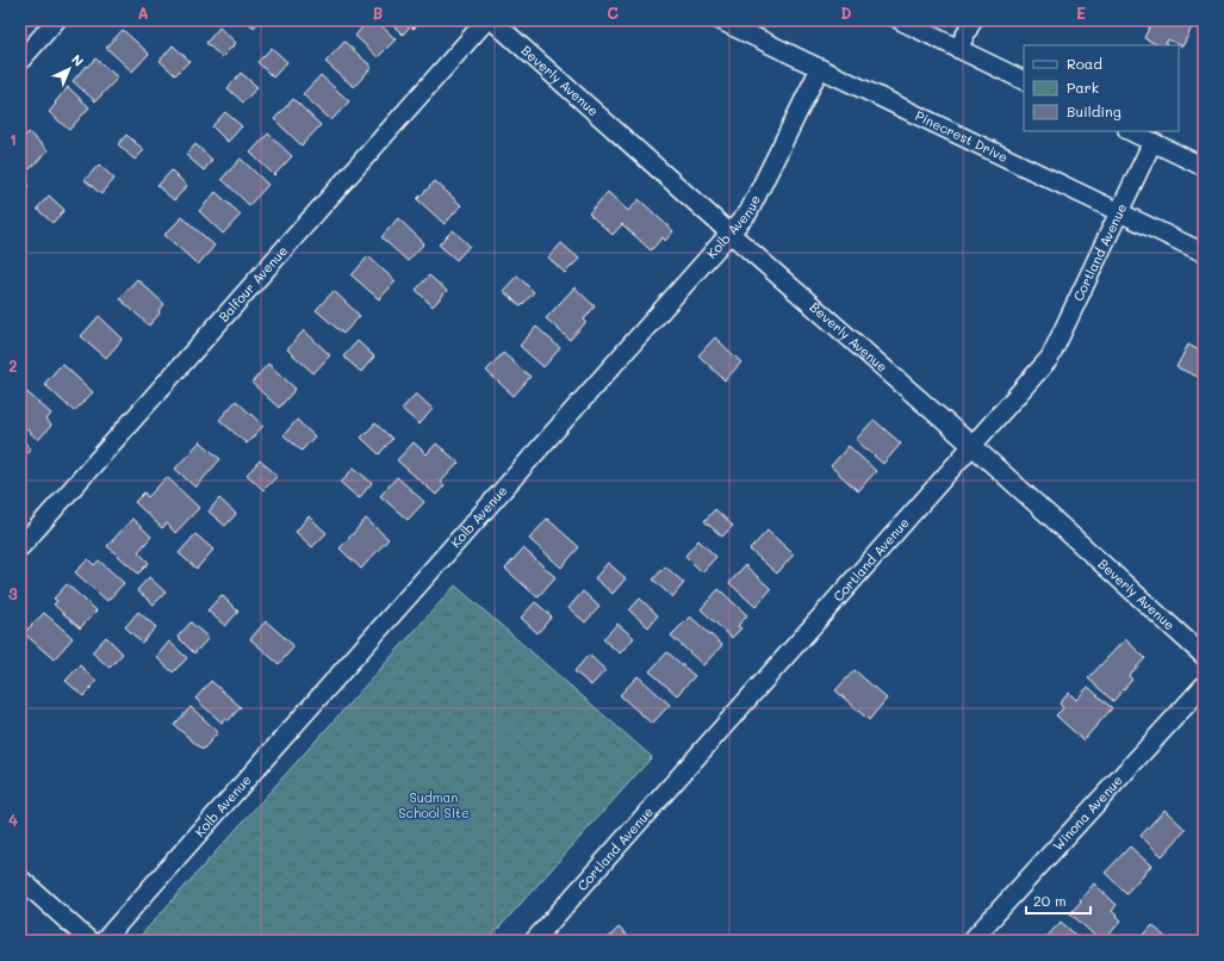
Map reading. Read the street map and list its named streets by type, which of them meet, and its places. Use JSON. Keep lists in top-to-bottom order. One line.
{"streets":{"street":["Beverly Avenue","Pinecrest Drive","Kolb Avenue","Cortland Avenue","Balfour Avenue","Winona Avenue"]},"crossings":[["Beverly Avenue","Kolb Avenue"],["Beverly Avenue","Cortland Avenue"],["Pinecrest Drive","Kolb Avenue"],["Pinecrest Drive","Cortland Avenue"]],"parks":["Sudman School Site"],"legend":["Road","Park","Building"],"scale_bar":"20 m","north":"top right","grid":{"columns":["A","B","C","D","E"],"rows":["1","2","3","4"]}}
